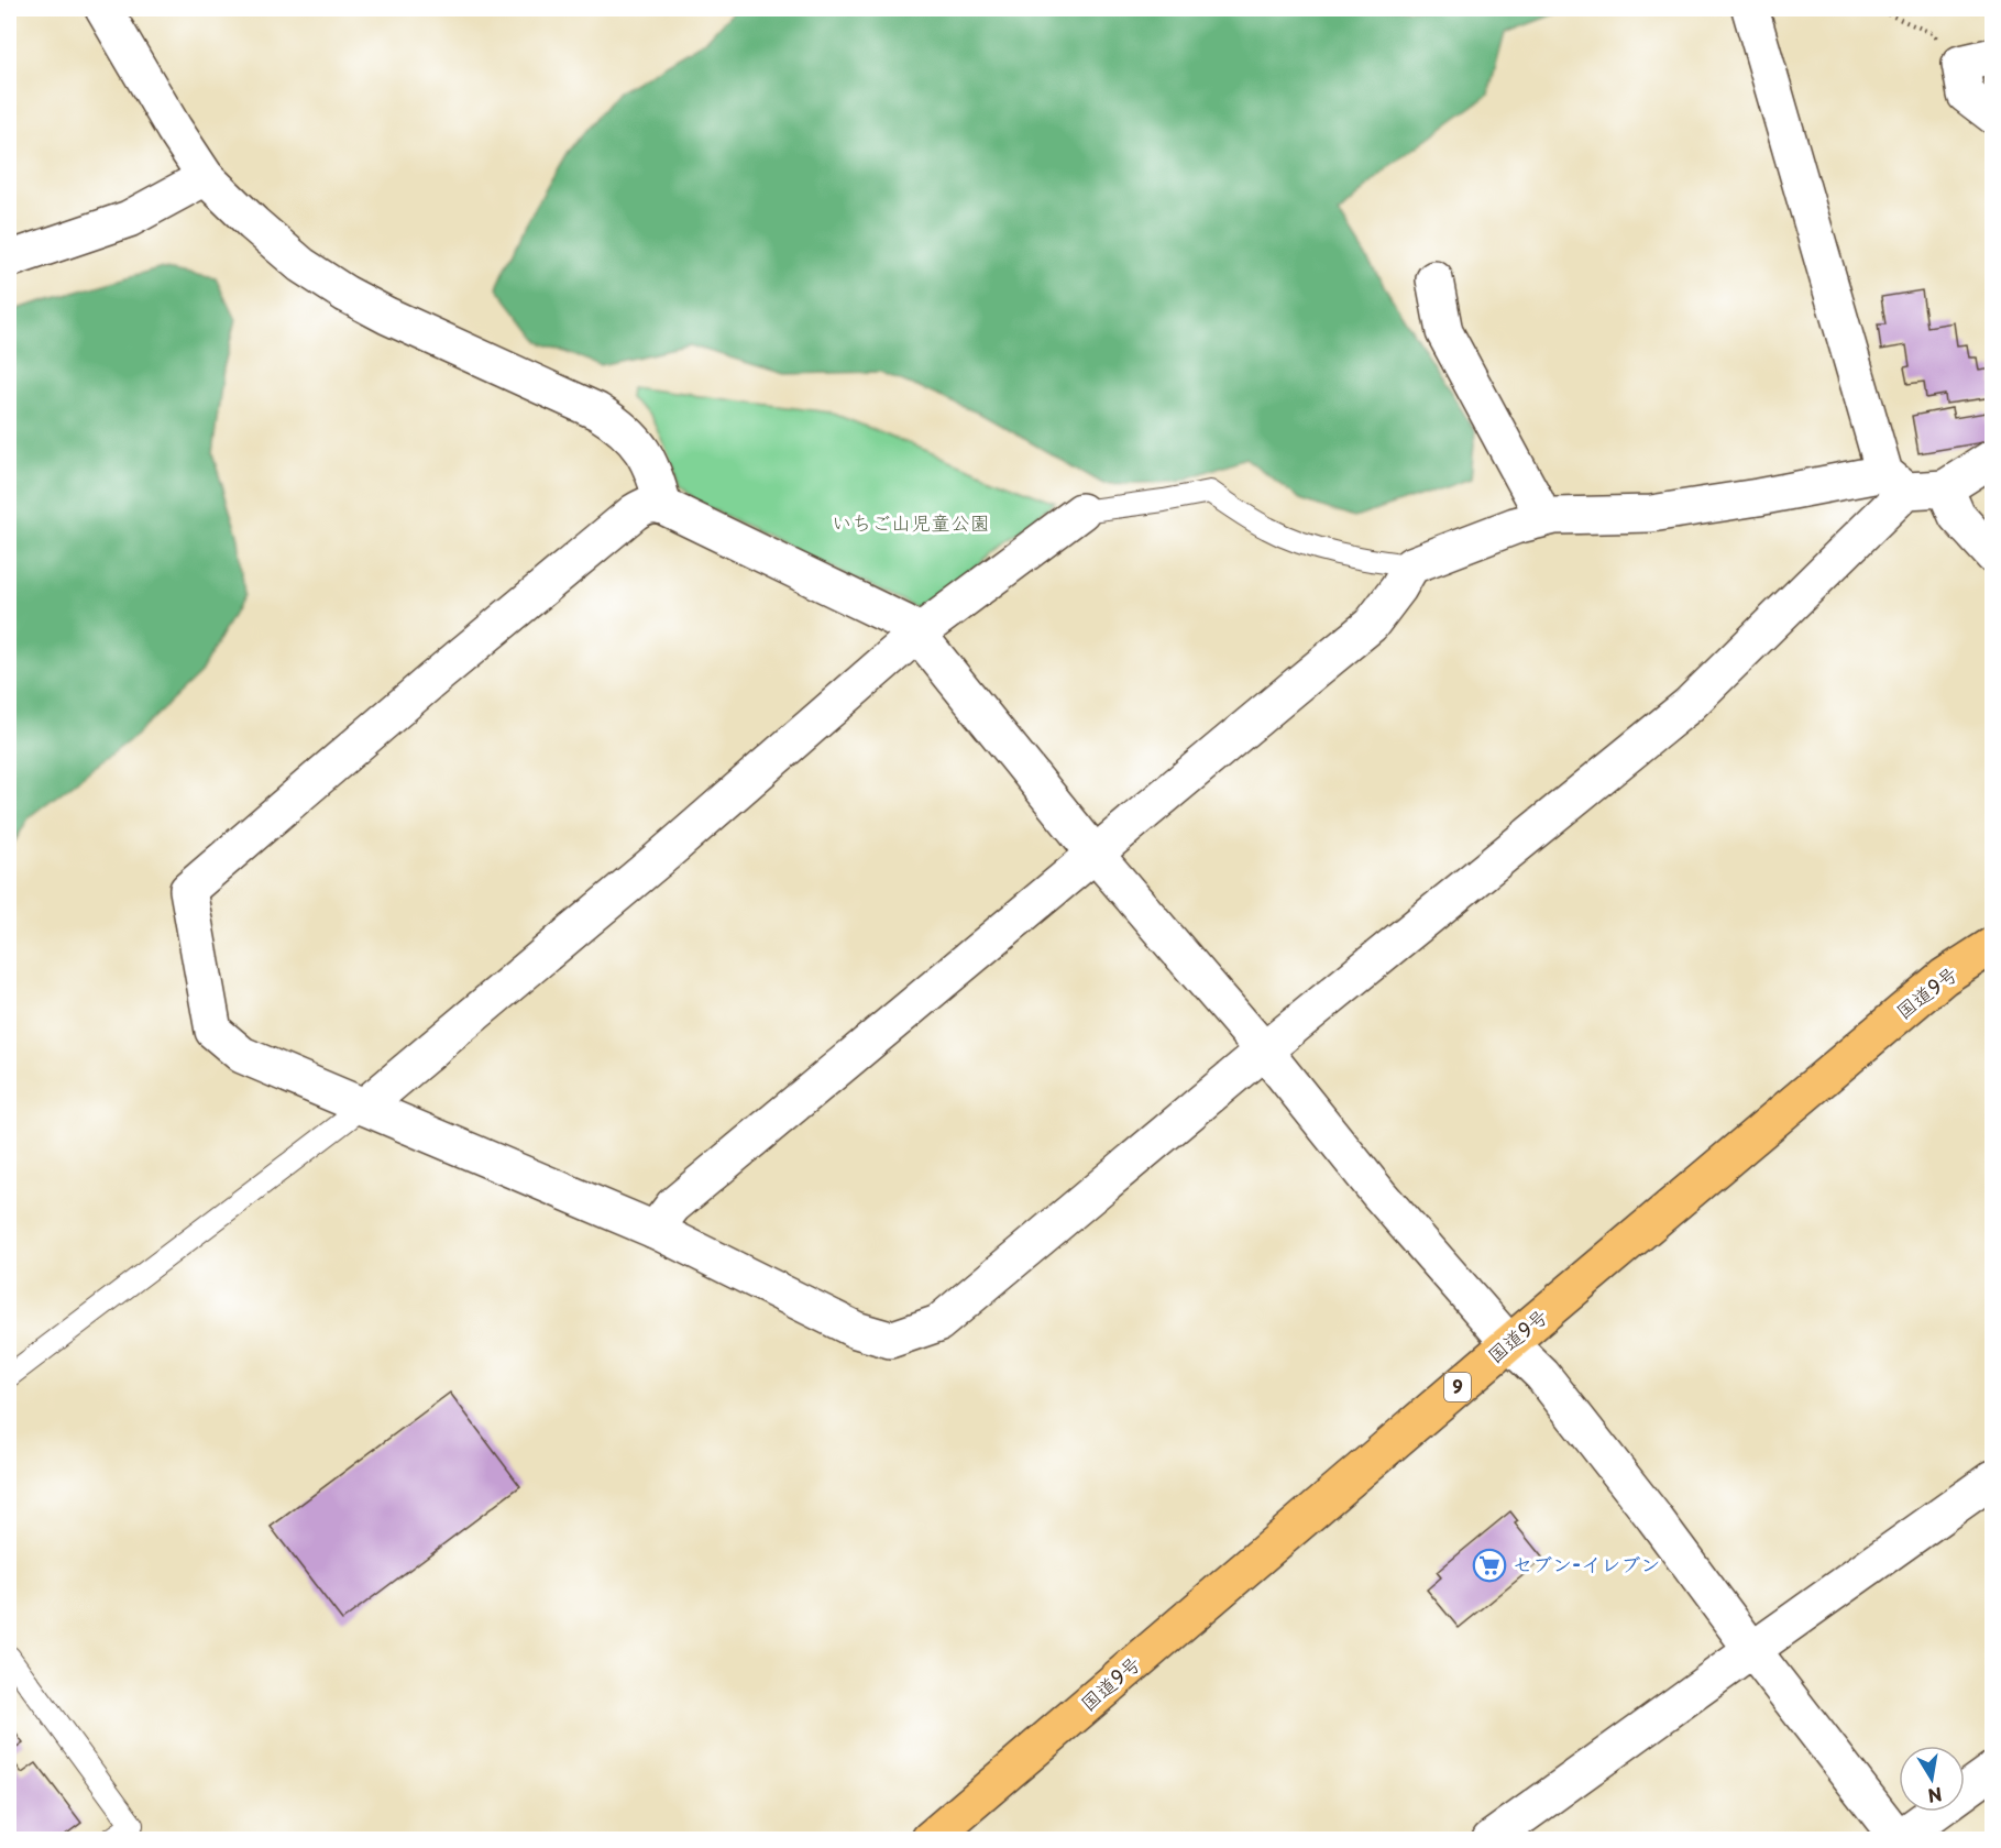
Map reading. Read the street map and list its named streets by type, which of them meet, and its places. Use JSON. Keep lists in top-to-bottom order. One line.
{"streets":{"highway":["国道9号","9"]},"parks":["いちご山児童公園"],"places":{"supermarket":["セブン-イレブン"]},"north":"bottom"}
